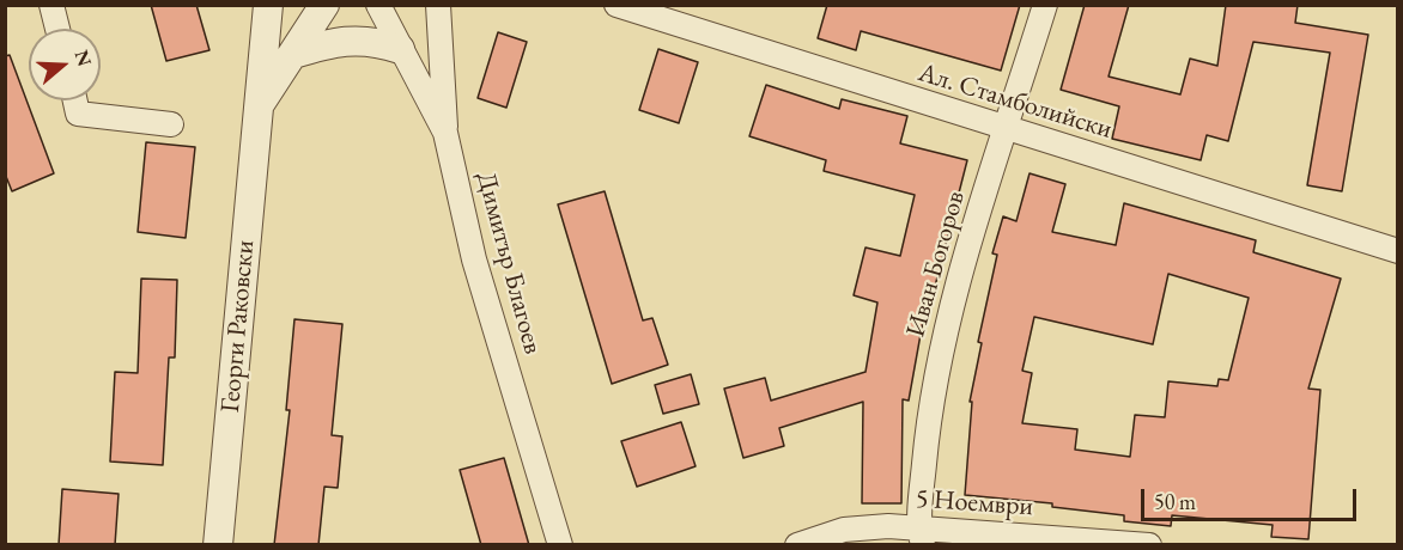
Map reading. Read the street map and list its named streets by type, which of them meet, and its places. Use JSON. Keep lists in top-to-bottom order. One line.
{"streets":{"street":["Ал. Стамболийски","Димитър Благоев","Иван Богоров","Георги Раковски","5 Ноември"]},"crossings":[["Ал. Стамболийски","Иван Богоров"],["Иван Богоров","5 Ноември"]],"scale_bar":"50 m","north":"right"}
